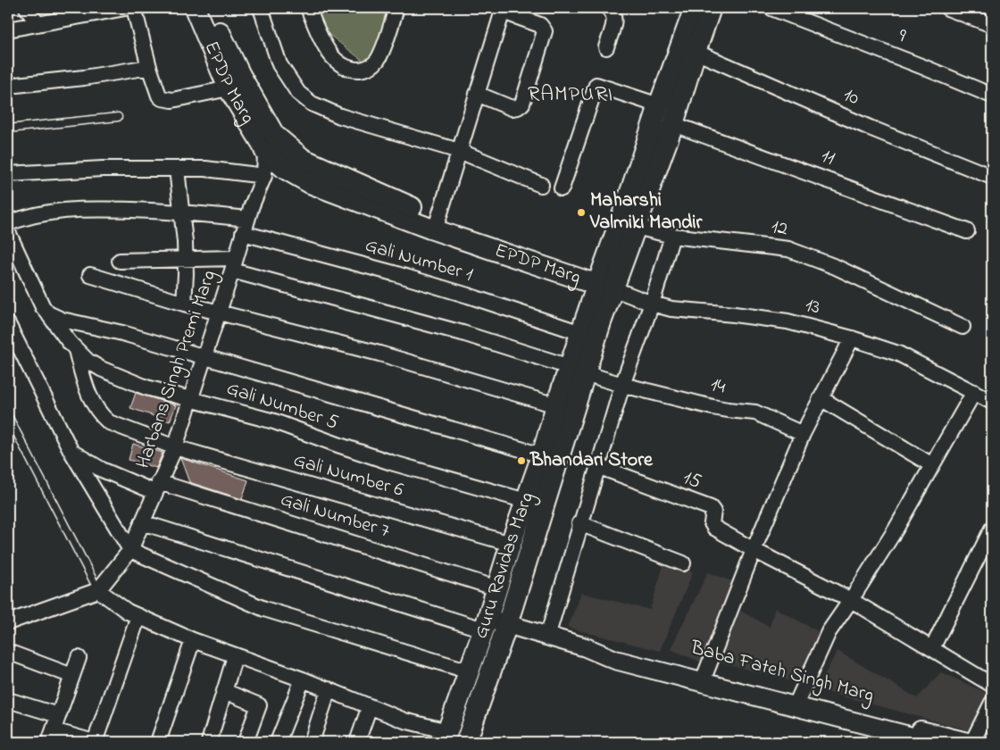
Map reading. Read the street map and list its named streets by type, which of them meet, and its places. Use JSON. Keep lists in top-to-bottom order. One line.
{"streets":{"main road":["EPDP Marg","Guru Ravidas Marg"],"street":["9","10","11","12","Gali Number 1","13","Harbans Singh Premi Marg","14","Gali Number 5","Gali Number 6","15","Gali Number 7","Baba Fateh Singh Marg"]},"crossings":[["EPDP Marg","13"],["EPDP Marg","Harbans Singh Premi Marg"],["EPDP Marg","Guru Ravidas Marg"],["10","Guru Ravidas Marg"],["11","Guru Ravidas Marg"],["12","Guru Ravidas Marg"],["Gali Number 1","Harbans Singh Premi Marg"],["Gali Number 1","Guru Ravidas Marg"],["13","Guru Ravidas Marg"],["Harbans Singh Premi Marg","14"],["Harbans Singh Premi Marg","Gali Number 5"],["Harbans Singh Premi Marg","Gali Number 6"],["Harbans Singh Premi Marg","Gali Number 7"],["14","Guru Ravidas Marg"],["Gali Number 5","Gali Number 6"],["Gali Number 5","Guru Ravidas Marg"],["Gali Number 6","Guru Ravidas Marg"],["Gali Number 7","Guru Ravidas Marg"],["Guru Ravidas Marg","Baba Fateh Singh Marg"]],"districts":["RAMPURI"],"places":["Maharshi Valmiki Mandir","Bhandari Store"]}
